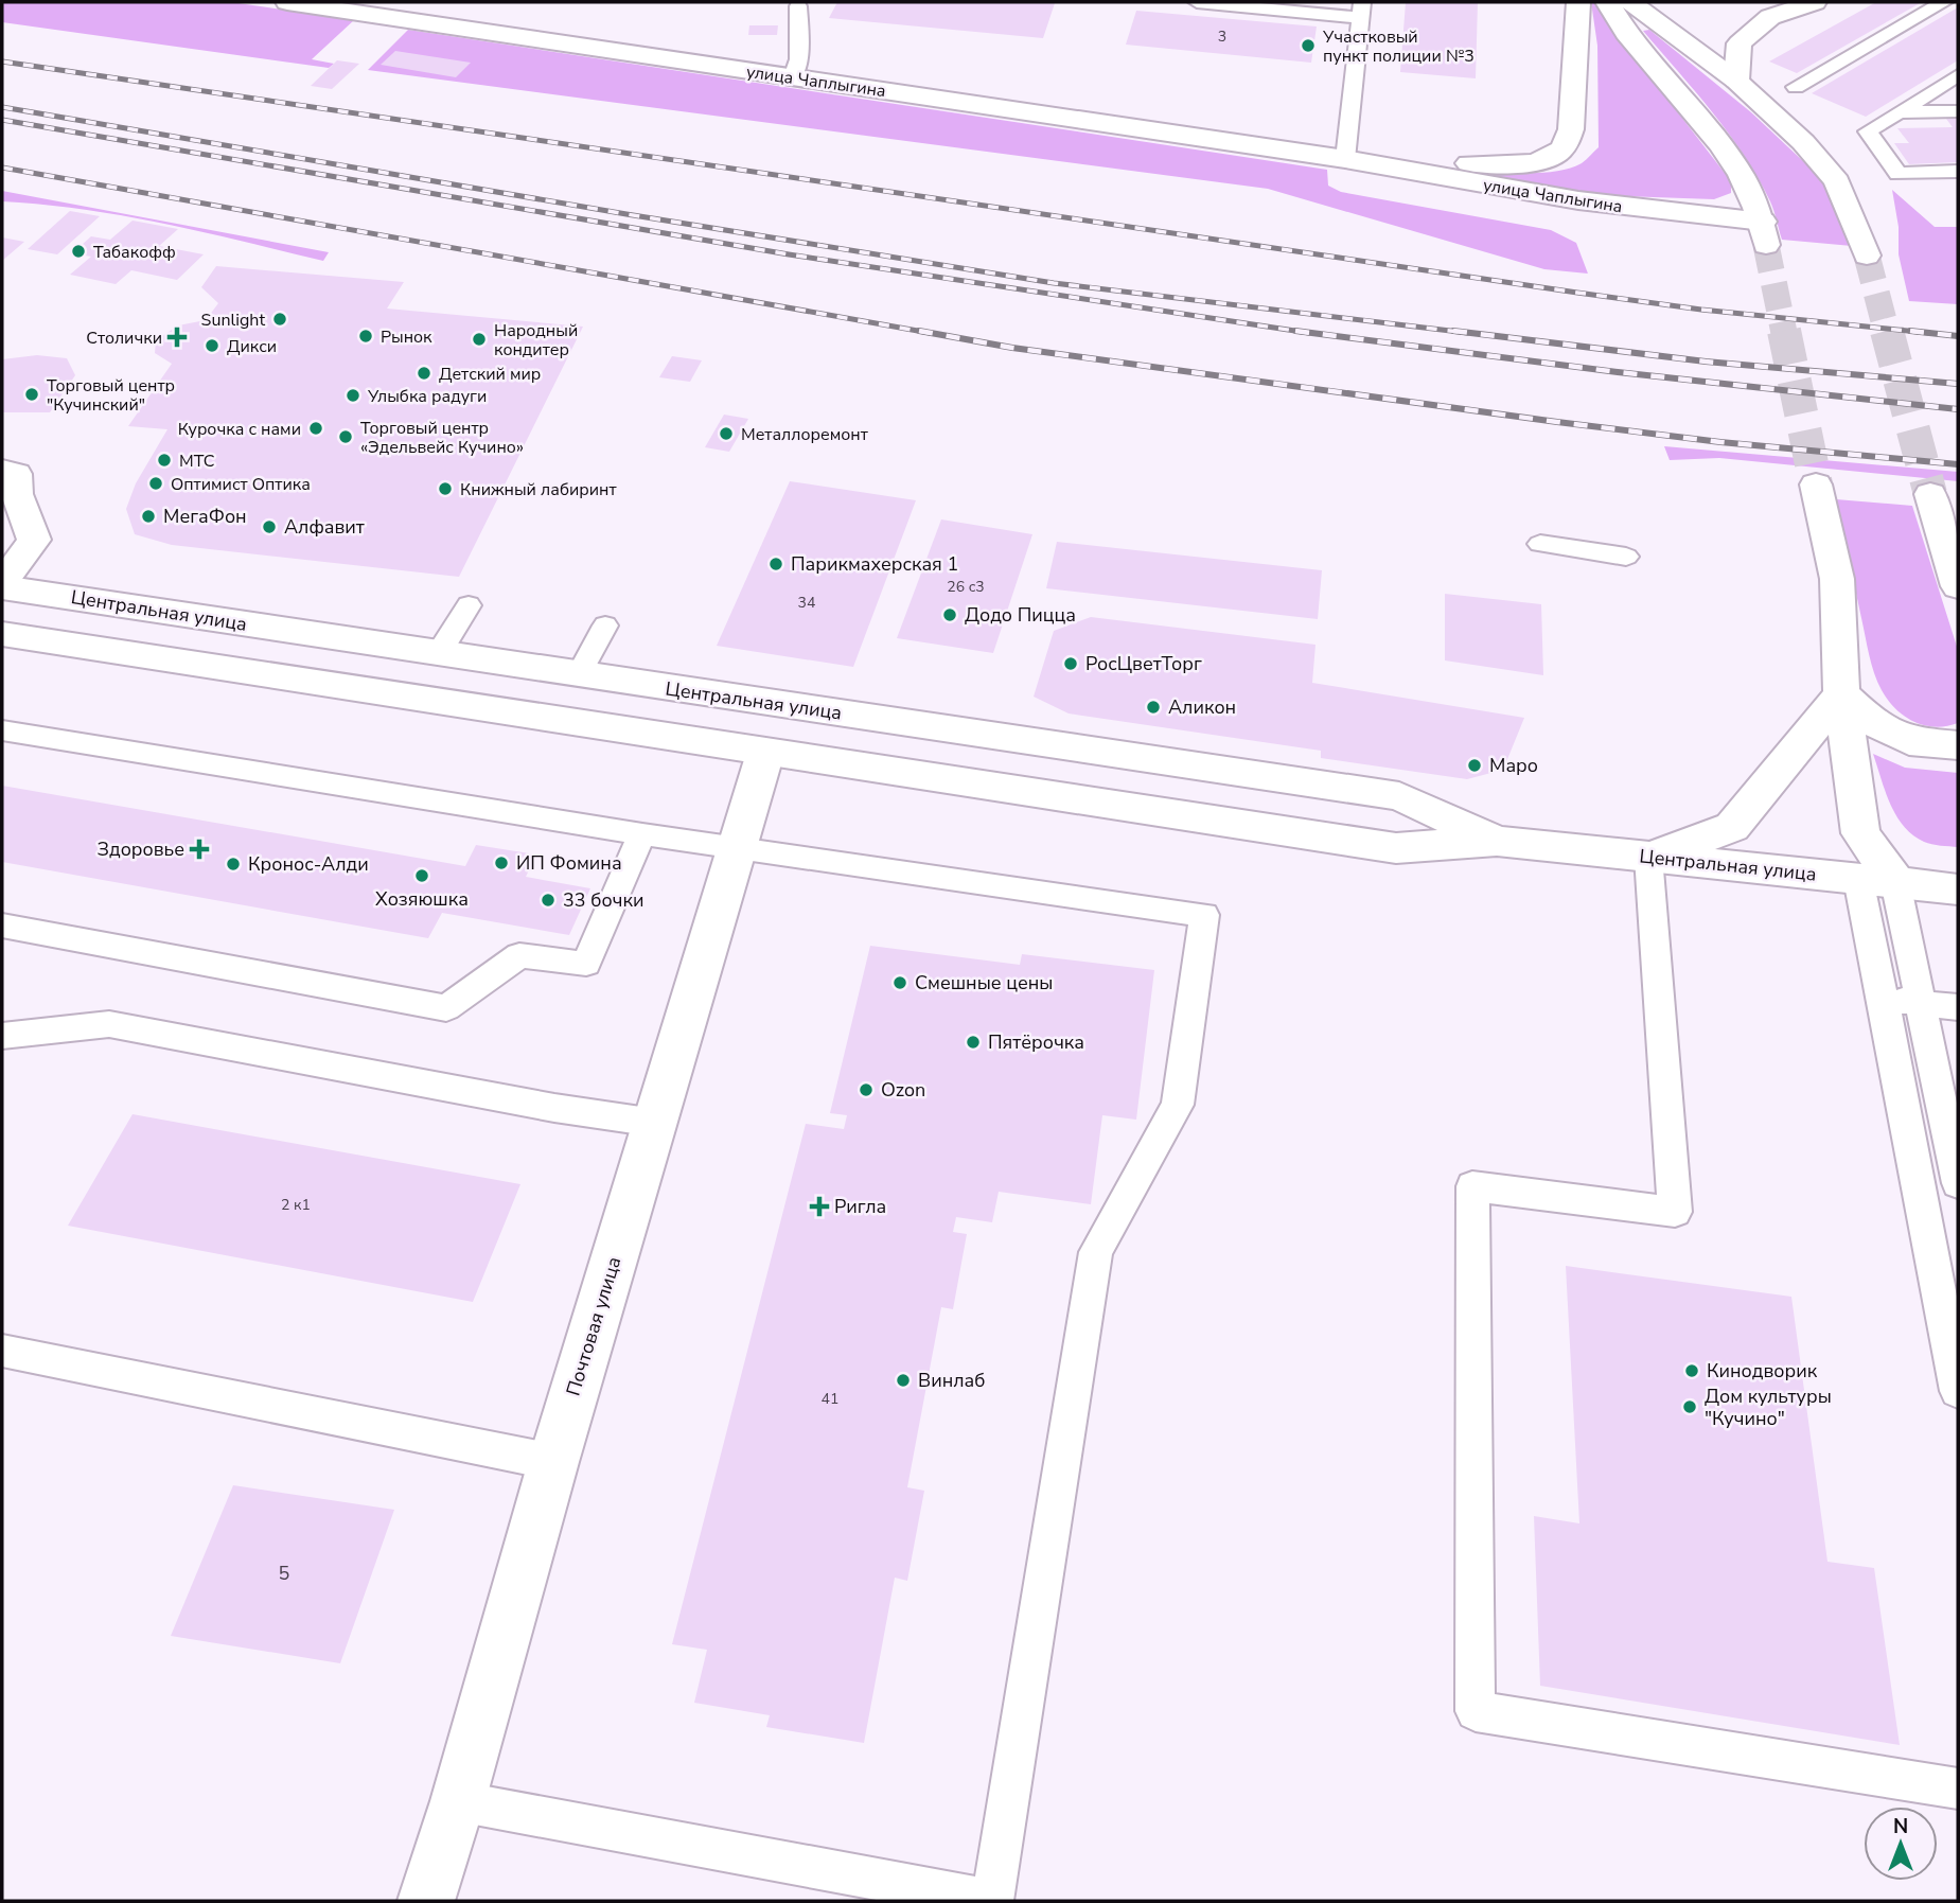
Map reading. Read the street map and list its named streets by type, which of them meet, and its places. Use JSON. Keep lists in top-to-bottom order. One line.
{"streets":{"main road":["улица Чаплыгина","Центральная улица","Почтовая улица"]},"crossings":[["Центральная улица","Почтовая улица"]],"places":{"other":["Участковый пункт полиции №3","Табакофф","Sunlight","Рынок","Народный кондитер","Дикси","Детский мир","Торговый центр \"Кучинский\"","Улыбка радуги","Курочка с нами","Металлоремонт","Торговый центр «Эдельвейс Кучино»","МТС","Оптимист Оптика","Книжный лабиринт","МегаФон","Алфавит","Парикмахерская 1","Додо Пицца","РосЦветТорг","Аликон","Маро","ИП Фомина","Кронос-Алди","Хозяюшка","33 бочки","Смешные цены","Пятёрочка","Ozon","Кинодворик","Винлаб","Дом культуры \"Кучино\""],"health":["Столички","Здоровье","Ригла"]},"house_numbers":["3","26 с3","34","2 к1","41","5"],"north":"top"}
